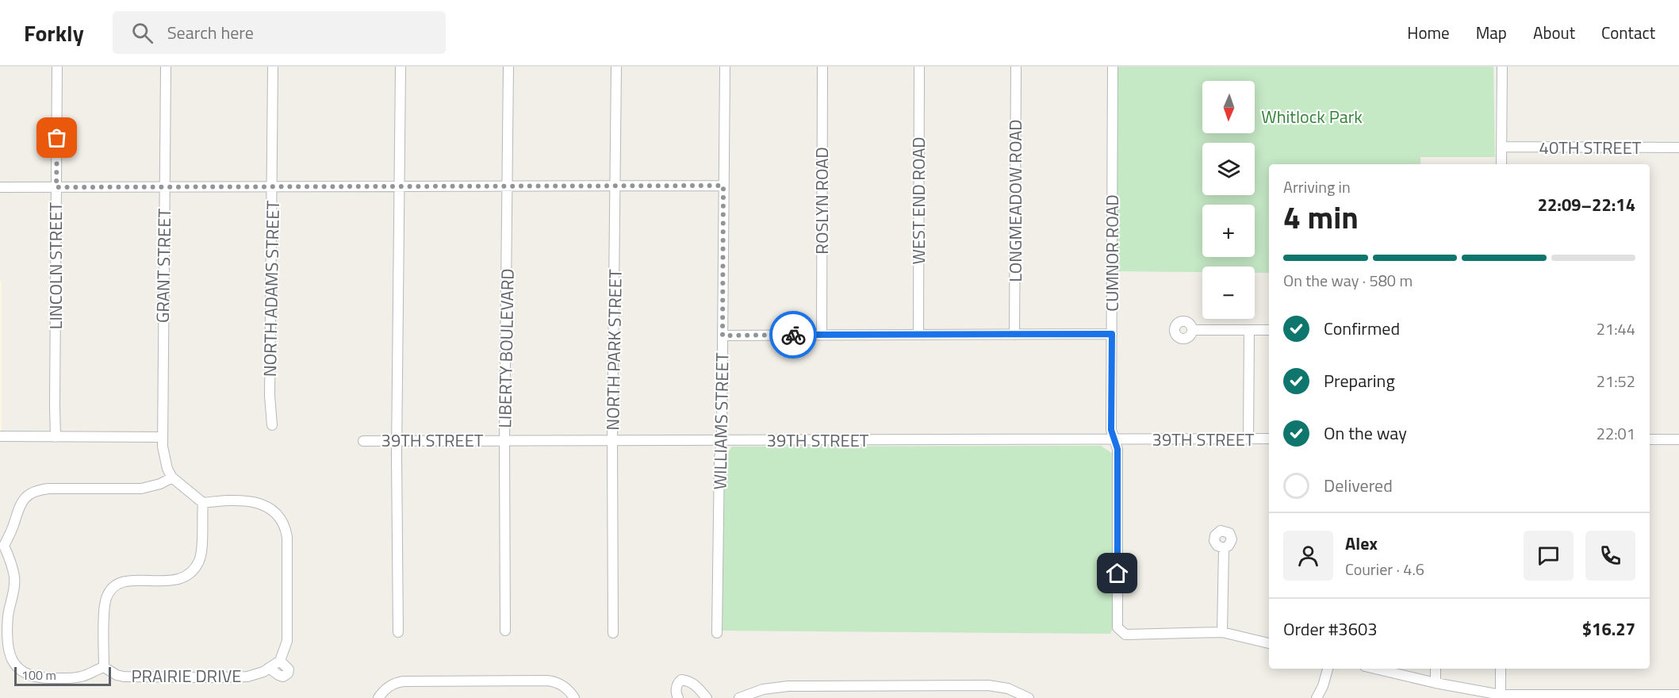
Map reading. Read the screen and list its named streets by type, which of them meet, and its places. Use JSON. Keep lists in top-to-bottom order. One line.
{"streets":{"street":["40TH STREET","ROSLYN ROAD","WEST END ROAD","LONGMEADOW ROAD","CUMNOR ROAD","LINCOLN STREET","GRANT STREET","NORTH ADAMS STREET","LIBERTY BOULEVARD","NORTH PARK STREET","WILLIAMS STREET","39TH STREET","PRAIRIE DRIVE"]},"crossings":[["CUMNOR ROAD","39TH STREET"],["LIBERTY BOULEVARD","39TH STREET"],["NORTH PARK STREET","39TH STREET"],["WILLIAMS STREET","39TH STREET"]],"parks":["Whitlock Park"],"scale_bar":"100 m","north":"bottom","page":{"header":"Forkly","search":"Search here","nav":["Home","Map","About","Contact"],"map_buttons":["+","−"],"heading":["4 min","Arriving in","22:09–22:14"],"panel":["Alex","Courier · 4.6","Order #3603","$16.27"],"bar":"On the way · 580 m","list":[["Confirmed","21:44"],["Preparing","21:52"],["On the way","22:01"],"Delivered"],"scale":"100 m"}}
